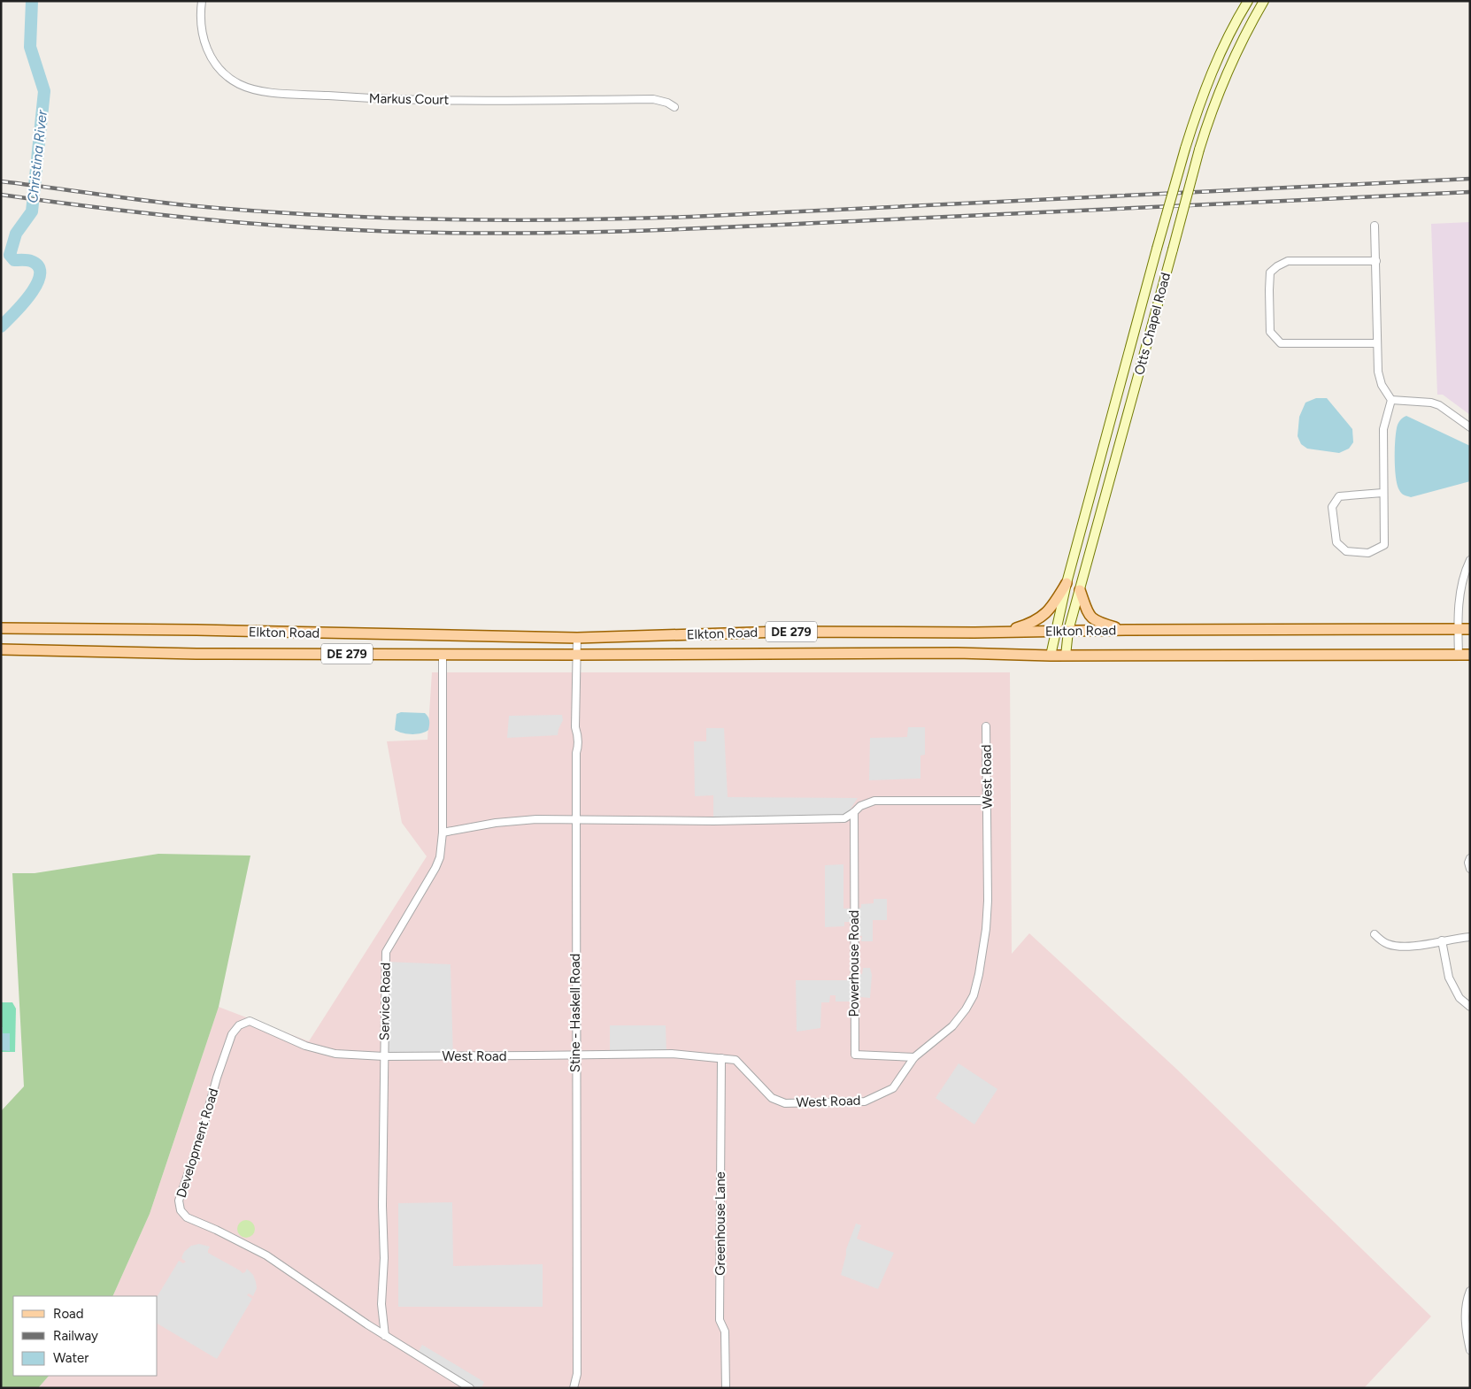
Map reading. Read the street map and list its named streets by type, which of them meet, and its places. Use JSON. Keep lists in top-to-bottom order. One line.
{"streets":{"main road":["Otts Chapel Road","Elkton Road","DE 279"],"street":["Markus Court","West Road","Powerhouse Road","Service Road","Stine - Haskell Road","Development Road","Greenhouse Lane"]},"crossings":[["Otts Chapel Road","Elkton Road"],["Elkton Road","Service Road"],["Elkton Road","Stine - Haskell Road"],["West Road","Powerhouse Road"],["West Road","Service Road"],["West Road","Stine - Haskell Road"],["West Road","Development Road"],["West Road","Greenhouse Lane"],["Service Road","Development Road"]],"water":["Christina River"],"legend":["Road","Railway","Water"]}
